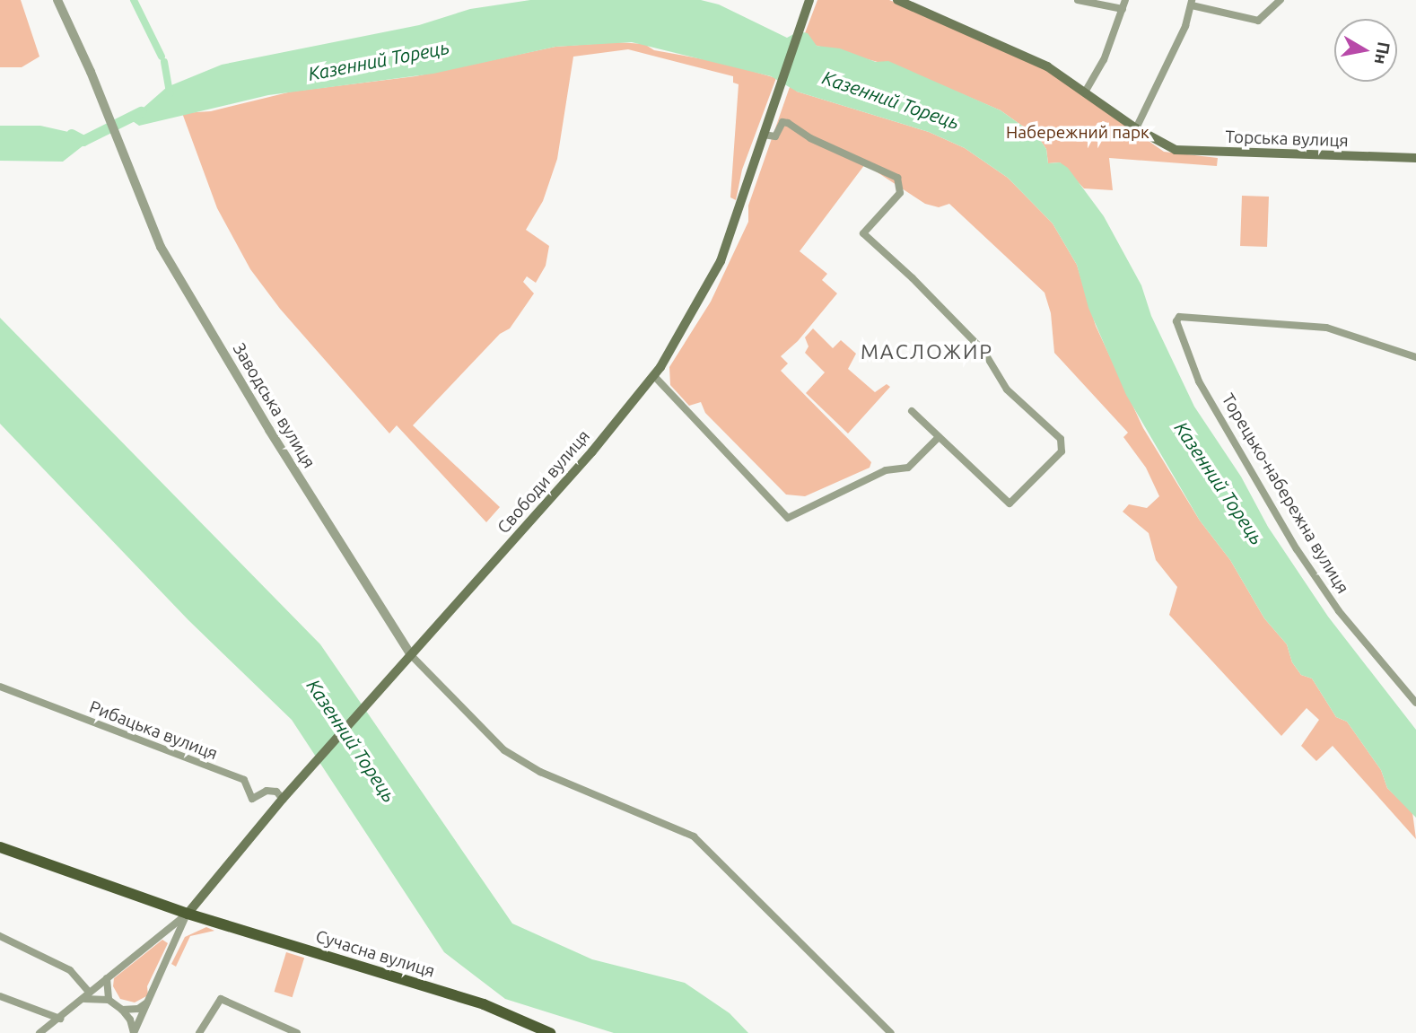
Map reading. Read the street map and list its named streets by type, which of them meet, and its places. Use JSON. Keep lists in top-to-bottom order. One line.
{"streets":{"main road":["Торська вулиця","Свободи вулиця","Сучасна вулиця"],"street":["Заводська вулиця","Торецько-набережна вулиця","Рибацька вулиця"]},"crossings":[["Заводська вулиця","Свободи вулиця"],["Свободи вулиця","Рибацька вулиця"],["Свободи вулиця","Сучасна вулиця"]],"districts":["МАСЛОЖИР"],"water":["Казенний Торець"],"parks":["Набережний парк"],"north":"right"}
